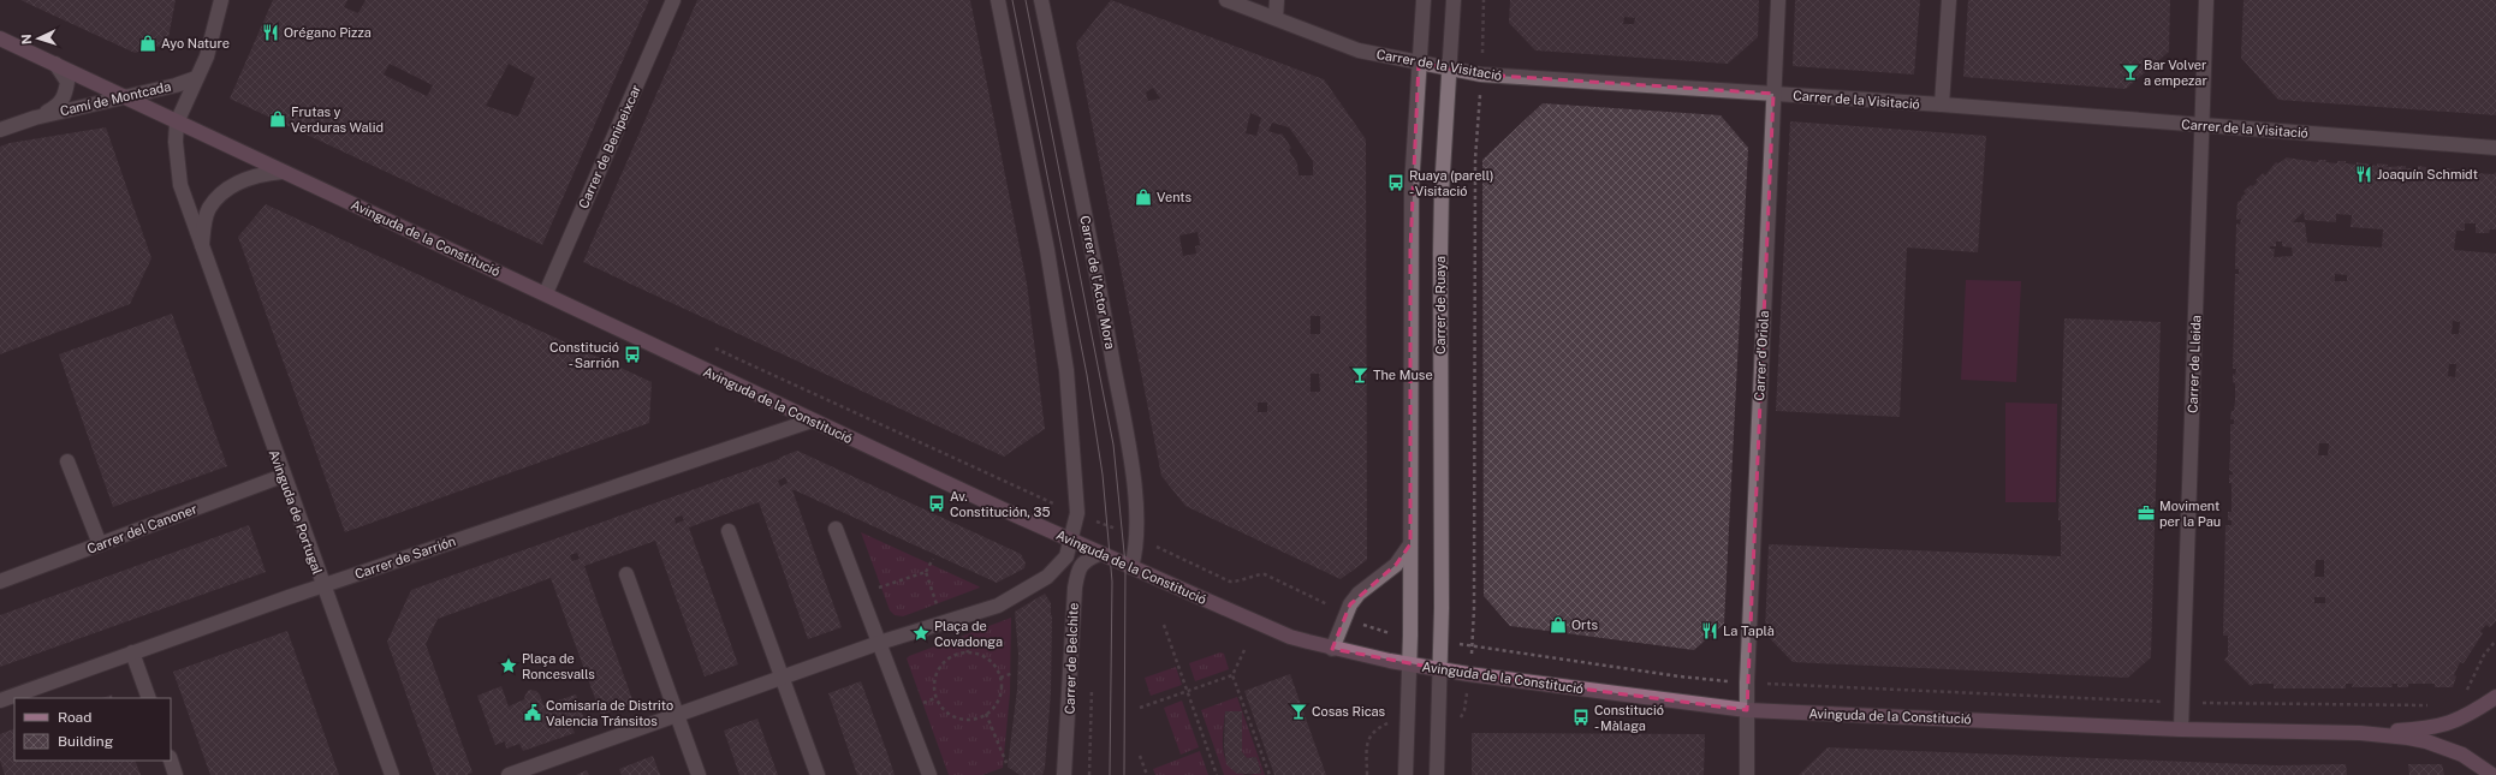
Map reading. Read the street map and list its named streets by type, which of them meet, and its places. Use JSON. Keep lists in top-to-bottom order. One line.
{"streets":{"main road":["Avinguda de la Constitució"],"street":["Carrer de la Visitació","Camí de Montcada","Carrer de Benipeixcar","Carrer de l'Actor Mora","Carrer de Ruaya","Carrer d'Oriola","Carrer de Lleida","Avinguda de Portugal","Carrer del Canoner","Carrer de Sarrión","Carrer de Belchite"]},"crossings":[["Carrer de la Visitació","Carrer de Ruaya"],["Carrer de la Visitació","Carrer d'Oriola"],["Carrer de la Visitació","Carrer de Lleida"],["Camí de Montcada","Avinguda de la Constitució"],["Carrer de Benipeixcar","Avinguda de la Constitució"],["Avinguda de la Constitució","Carrer de l'Actor Mora"],["Avinguda de la Constitució","Carrer de Ruaya"],["Avinguda de la Constitució","Carrer d'Oriola"],["Avinguda de la Constitució","Carrer de Lleida"],["Avinguda de la Constitució","Avinguda de Portugal"],["Avinguda de la Constitució","Carrer de Sarrión"],["Avinguda de la Constitució","Carrer de Belchite"],["Avinguda de Portugal","Carrer del Canoner"],["Avinguda de Portugal","Carrer de Sarrión"]],"places":{"restaurant":["Orégano Pizza","Joaquín Schmidt","La Taplà"],"shop":["Ayo Nature","Frutas y Verduras Walid","Vents","Orts"],"bar":["Bar Volver a empezar","The Muse","Cosas Ricas"],"bus stop":["Ruaya (parell) - Visitació","Constitució - Sarrión","Av. Constitución, 35","Constitució - Màlaga"],"office":["Moviment per la Pau"],"place":["Plaça de Covadonga","Plaça de Roncesvalls"],"public building":["Comisaría de Distrito Valencia Tránsitos"]},"legend":["Road","Building"],"north":"left"}
